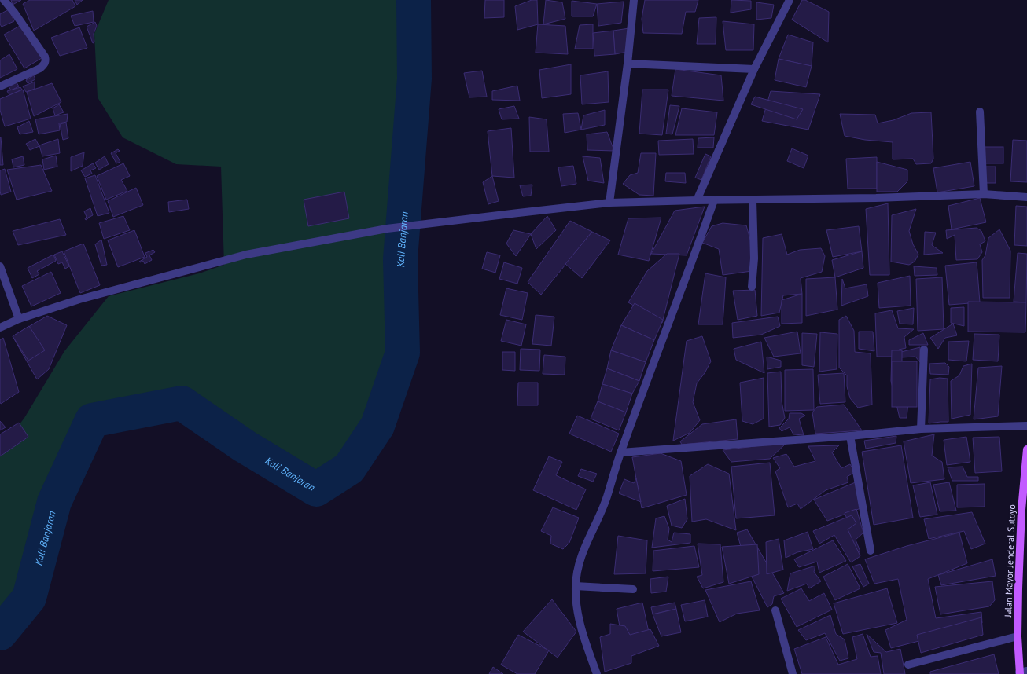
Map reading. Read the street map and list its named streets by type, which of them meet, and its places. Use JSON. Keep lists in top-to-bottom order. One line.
{"streets":{"main road":["Jalan Mayor Jenderal Sutoyo"]},"water":["Kali Banjaran"]}
